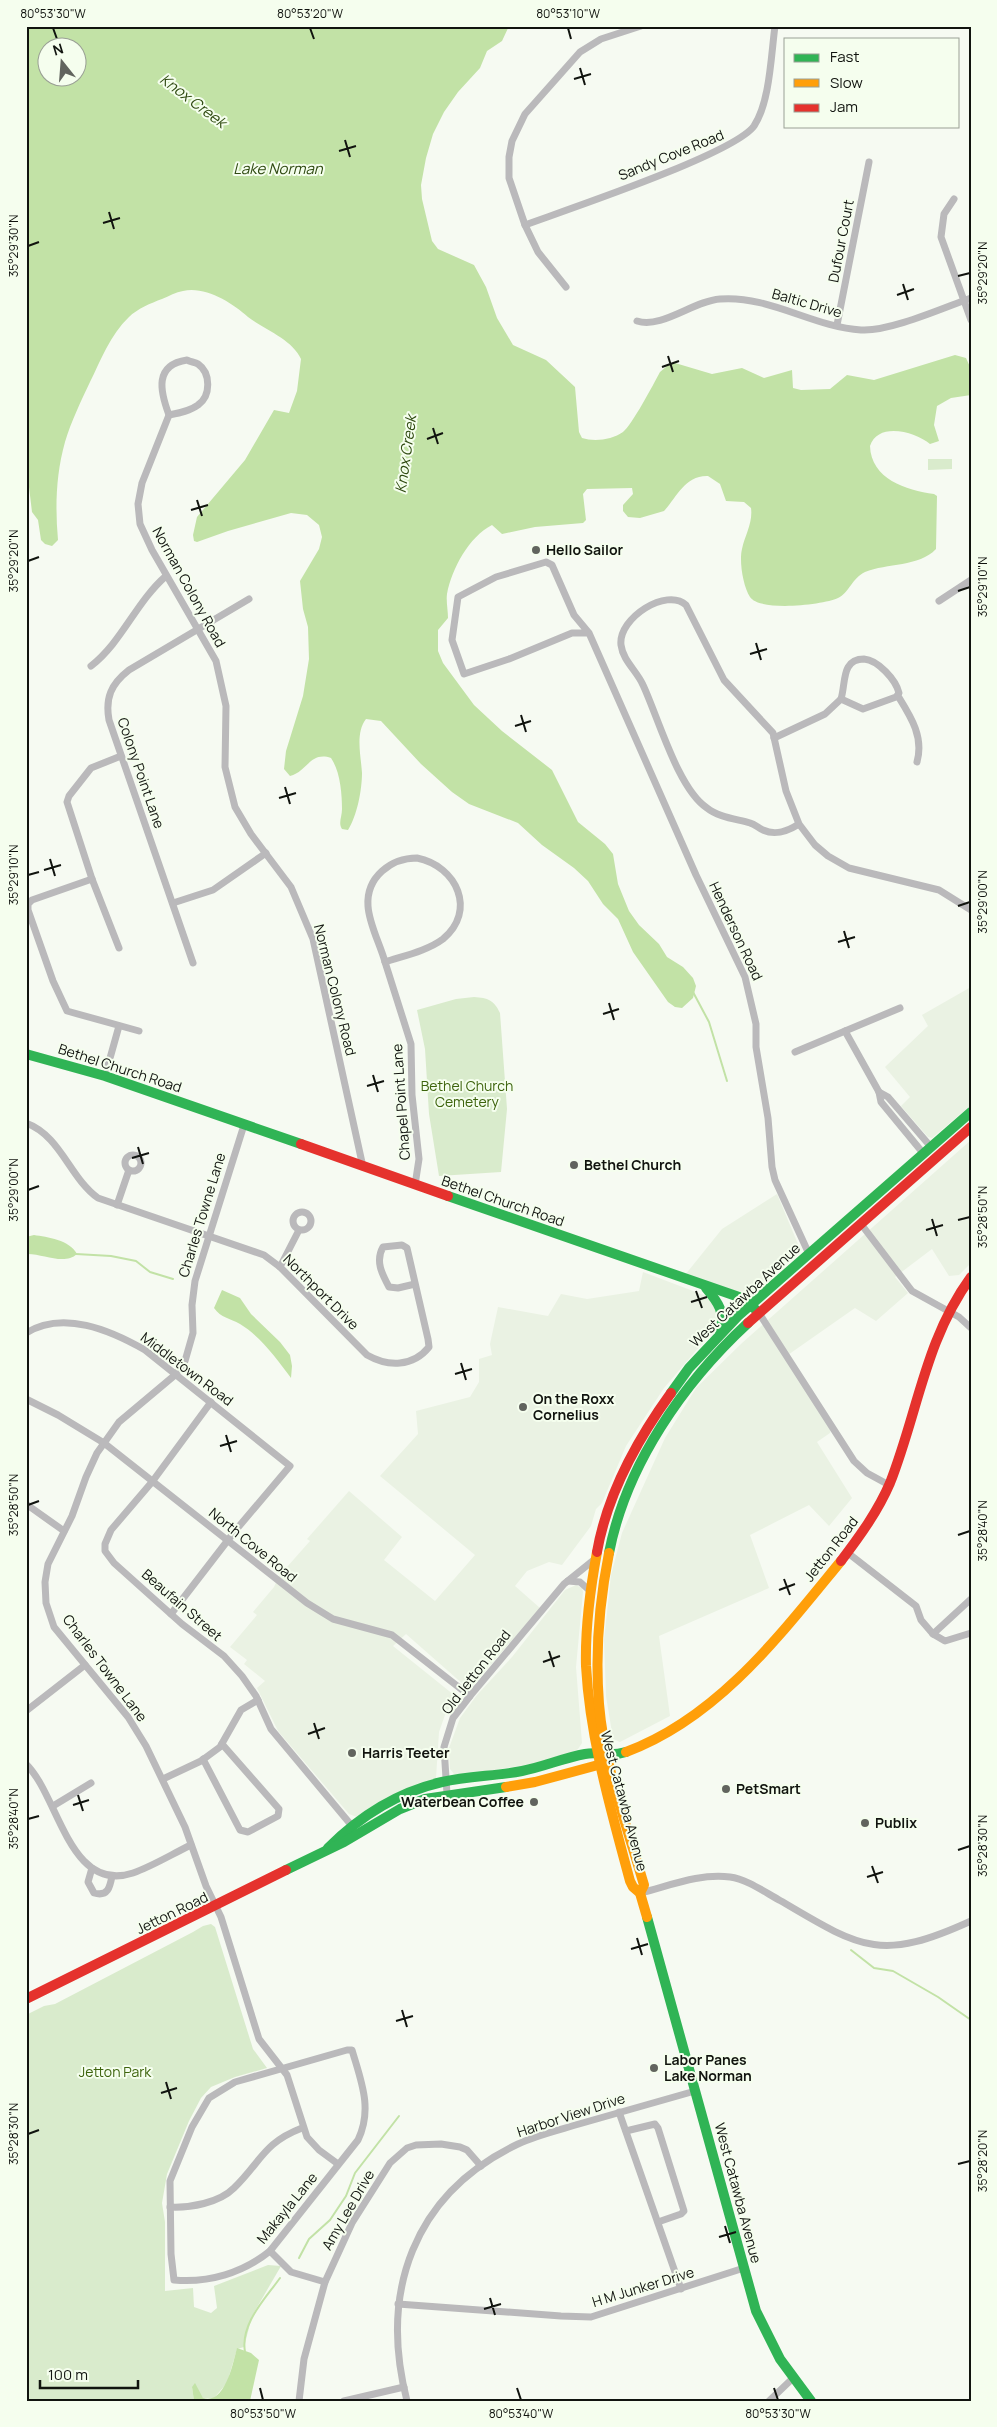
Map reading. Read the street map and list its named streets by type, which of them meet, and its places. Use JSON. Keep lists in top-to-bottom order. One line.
{"streets":{"main road":["Bethel Church Road","West Catawba Avenue","Jetton Road"],"street":["Sandy Cove Road","Dufour Court","Baltic Drive","Norman Colony Road","Colony Point Lane","Henderson Road","Chapel Point Lane","Charles Towne Lane","Northport Drive","Middletown Road","North Cove Road","Beaufain Street","Old Jetton Road","Harbor View Drive","Makayla Lane","Amy Lee Drive","H M Junker Drive"]},"crossings":[["Dufour Court","Baltic Drive"],["Norman Colony Road","Colony Point Lane"],["Norman Colony Road","Bethel Church Road"],["Henderson Road","West Catawba Avenue"],["Bethel Church Road","Chapel Point Lane"],["Bethel Church Road","Charles Towne Lane"],["Bethel Church Road","West Catawba Avenue"],["Bethel Church Road","Jetton Road"],["Charles Towne Lane","Northport Drive"],["Charles Towne Lane","Middletown Road"],["Charles Towne Lane","North Cove Road"],["Charles Towne Lane","Jetton Road"],["Charles Towne Lane","Makayla Lane"],["West Catawba Avenue","Jetton Road"],["West Catawba Avenue","Old Jetton Road"],["West Catawba Avenue","Harbor View Drive"],["West Catawba Avenue","H M Junker Drive"],["Middletown Road","North Cove Road"],["Middletown Road","Beaufain Street"],["North Cove Road","Beaufain Street"],["North Cove Road","Old Jetton Road"],["Jetton Road","Beaufain Street"],["Jetton Road","Old Jetton Road"],["Harbor View Drive","Amy Lee Drive"],["Harbor View Drive","H M Junker Drive"]],"water":["Knox Creek","Lake Norman"],"parks":["Bethel Church Cemetery","Jetton Park"],"places":["Hello Sailor","Bethel Church","On the Roxx Cornelius","Harris Teeter","PetSmart","Waterbean Coffee","Publix","Labor Panes Lake Norman"],"legend":["Fast","Slow","Jam"],"scale_bar":"100 m","north":"top","coordinates":["80°53'30\"W","80°53'20\"W","80°53'10\"W","35°29'30\"N","35°29'20\"N","35°29'10\"N","35°29'00\"N","35°28'50\"N","35°28'40\"N","35°28'30\"N","35°28'20\"N","80°53'50\"W","80°53'40\"W"]}
